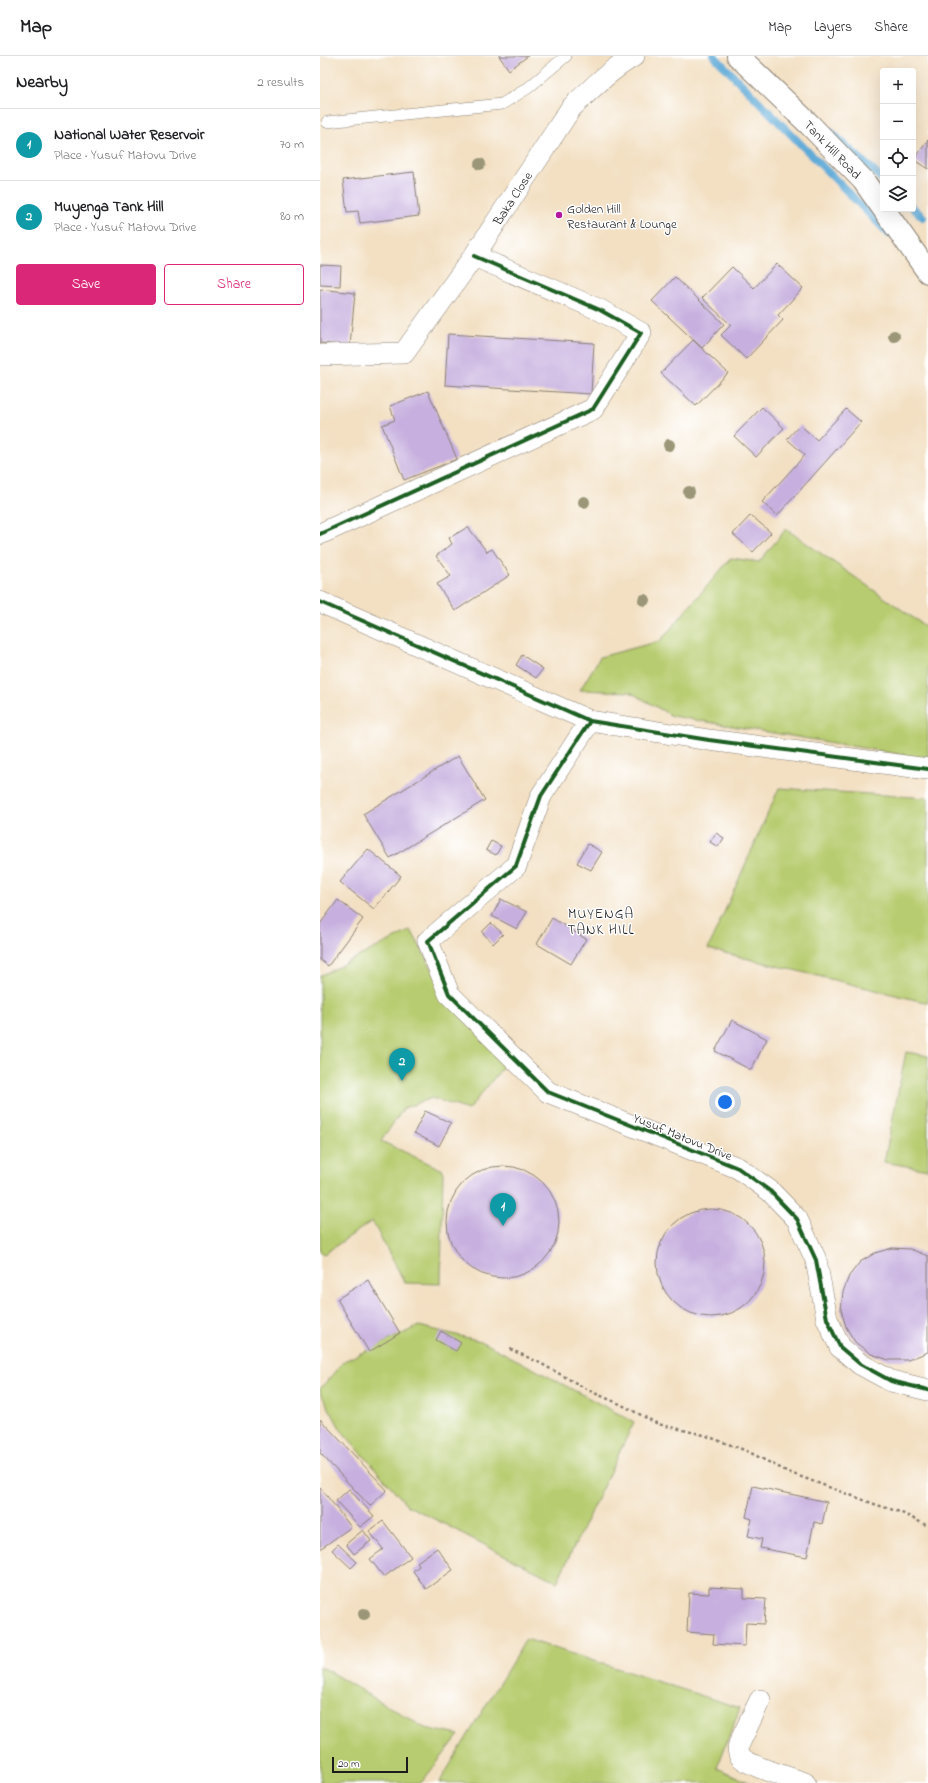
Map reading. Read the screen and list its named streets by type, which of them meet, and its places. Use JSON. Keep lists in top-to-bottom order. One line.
{"streets":{"street":["Tank Hill Road","Baka Close","Yusuf Matovu Drive"]},"districts":["MUYENGA TANK HILL"],"places":["Golden Hill Restaurant & Lounge"],"scale_bar":"20 m","page":{"header":"Map","nav":["Map","Layers","Share"],"heading":["Nearby","2 results"],"map_buttons":["+","−"],"list":[{"mark":"1","name":"National Water Reservoir","note":"Place · Yusuf Matovu Drive","value":"70 m"},{"mark":"2","name":"Muyenga Tank Hill","note":"Place · Yusuf Matovu Drive","value":"80 m"}],"buttons":["Save","Share"],"pins":["2","1"],"scale":"20 m"}}
